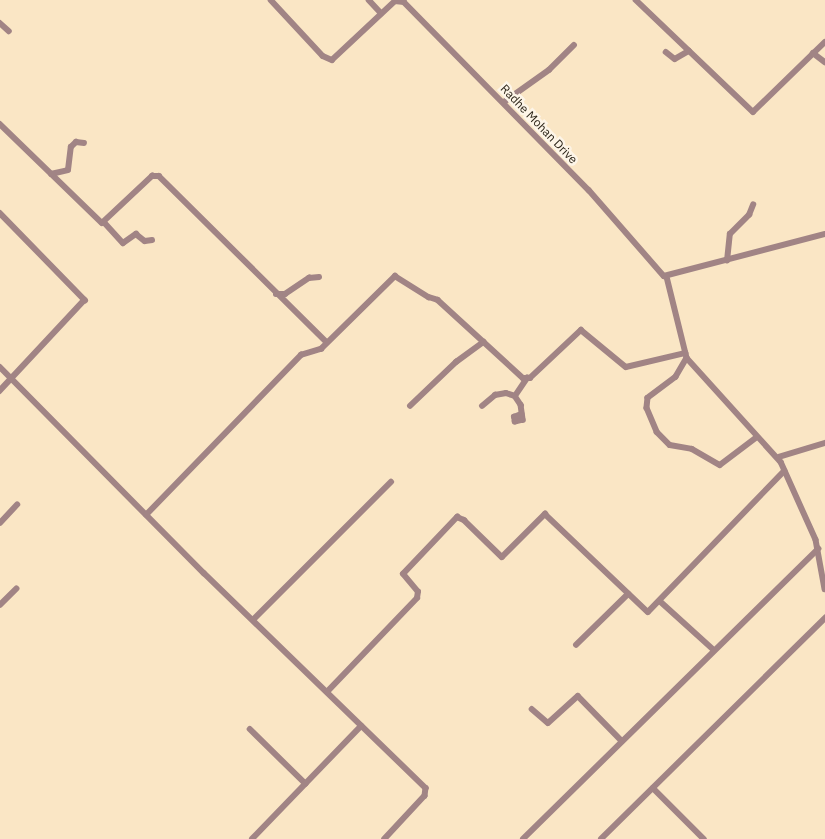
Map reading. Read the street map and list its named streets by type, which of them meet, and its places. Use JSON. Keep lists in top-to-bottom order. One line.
{"streets":{"street":["Radhe Mohan Drive"]}}
